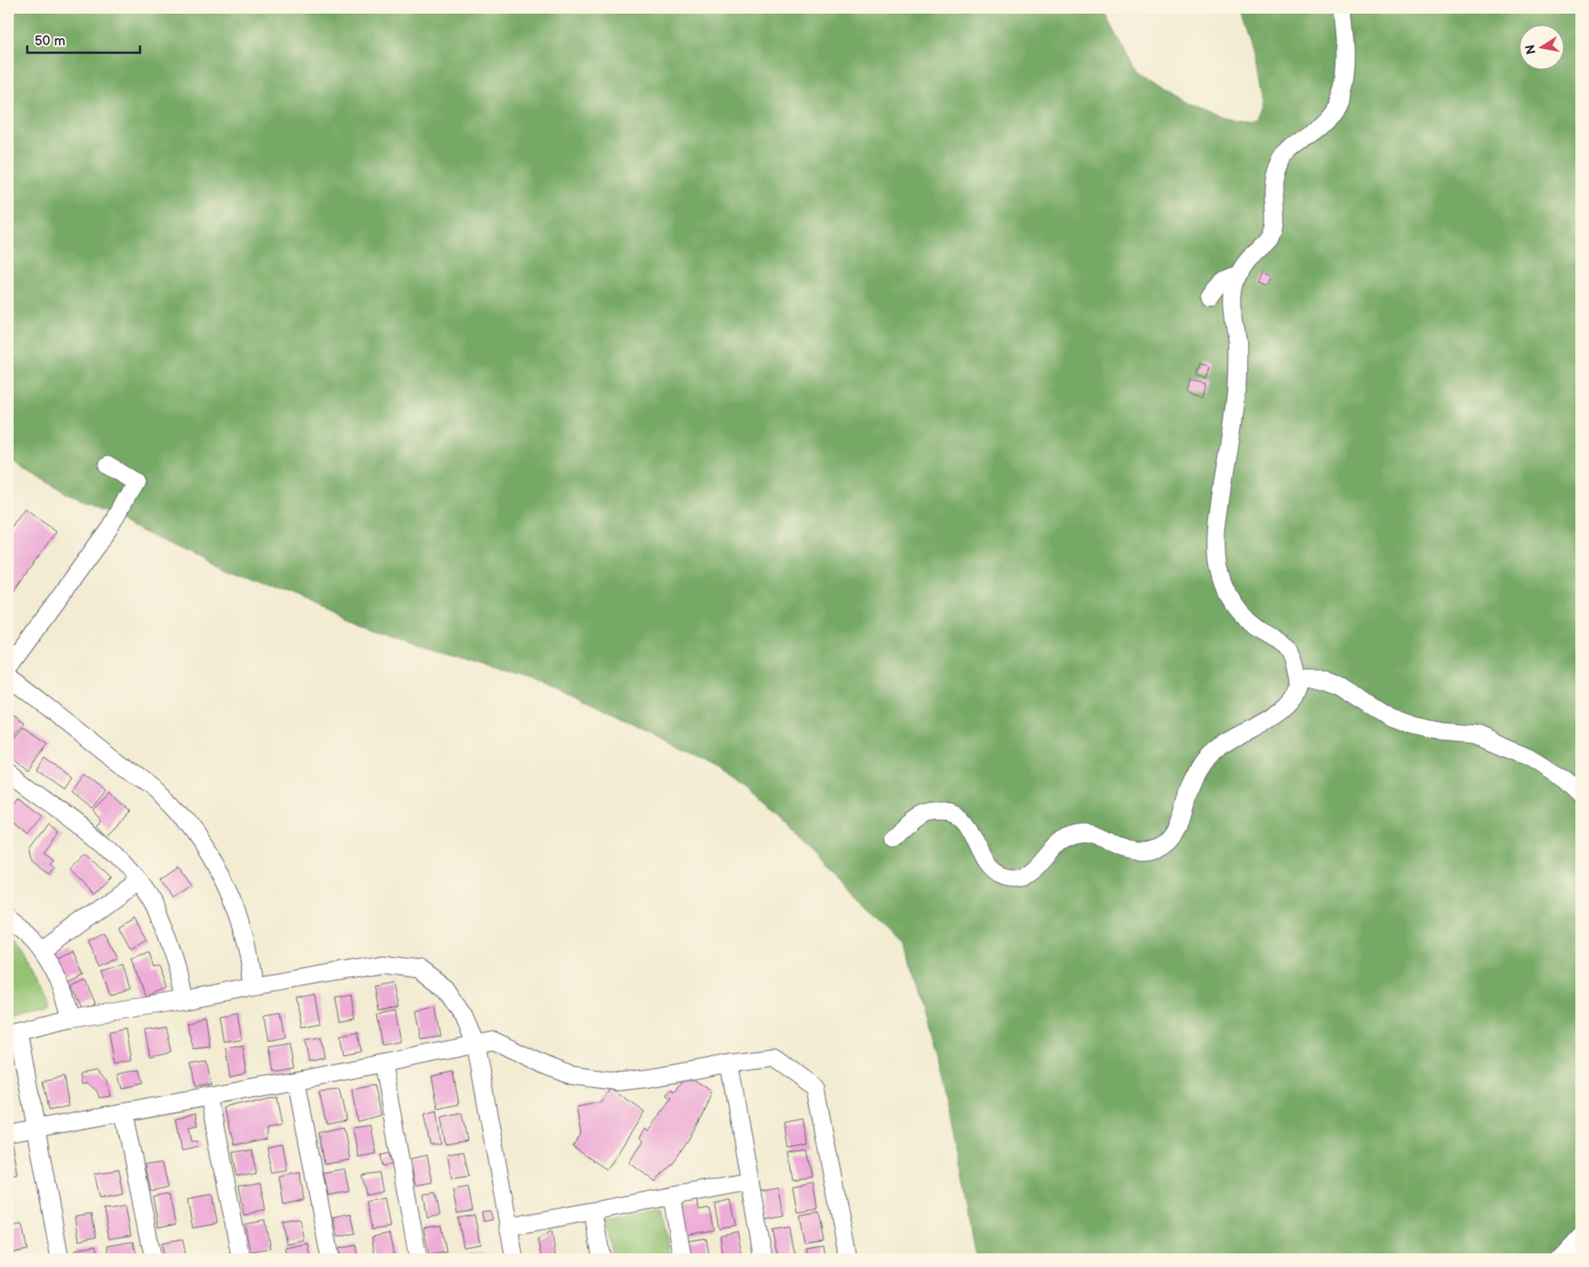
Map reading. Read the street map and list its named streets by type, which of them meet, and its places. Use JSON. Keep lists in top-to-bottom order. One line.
{"scale_bar":"50 m","north":"left"}
